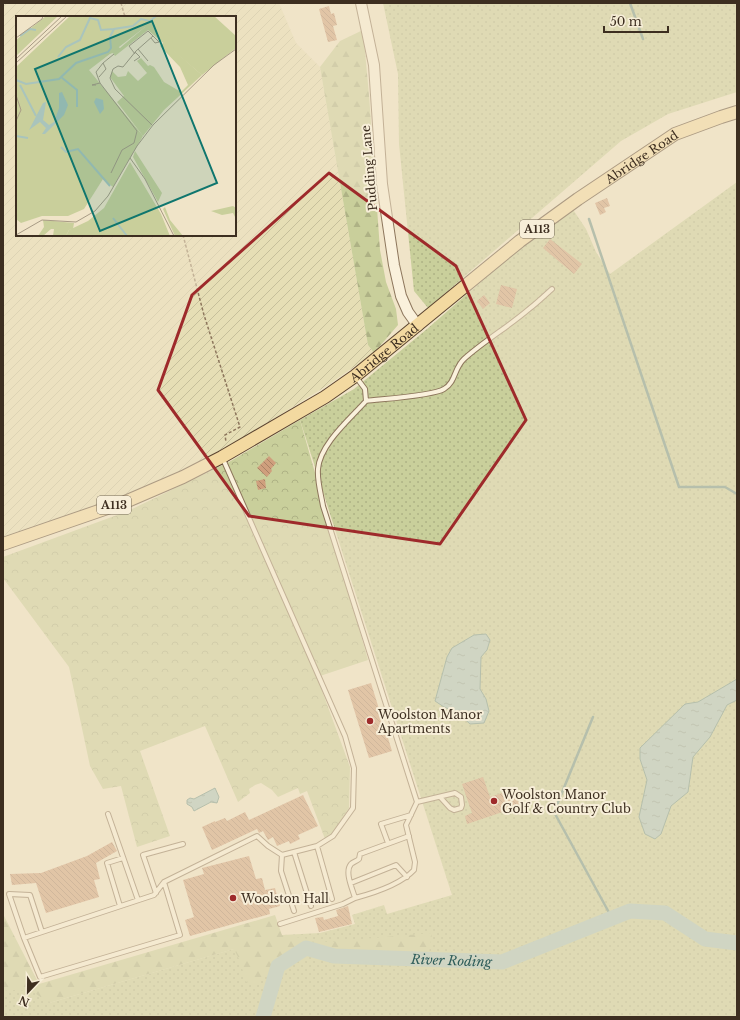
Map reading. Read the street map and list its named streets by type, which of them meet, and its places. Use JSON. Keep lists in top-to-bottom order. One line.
{"streets":{"main road":["Abridge Road","A113"],"street":["Pudding Lane"]},"crossings":[["Abridge Road","Pudding Lane"]],"water":["River Roding"],"places":["Woolston Manor Apartments","Woolston Manor Golf & Country Club","Woolston Hall"],"scale_bar":"50 m","north":"bottom"}
